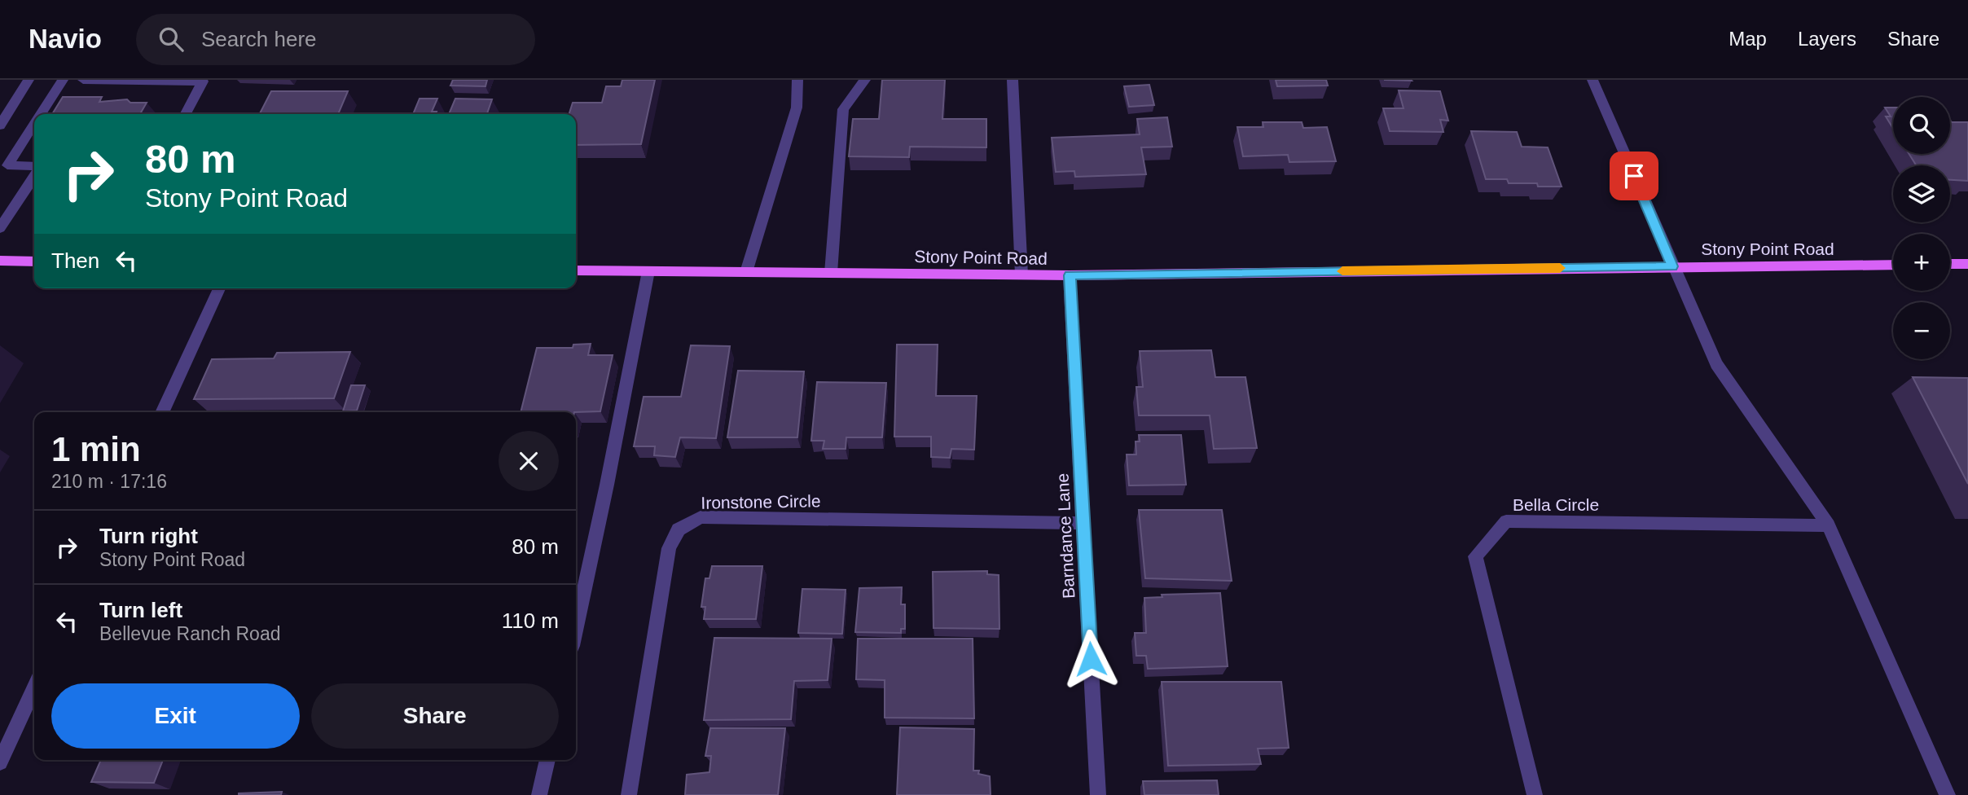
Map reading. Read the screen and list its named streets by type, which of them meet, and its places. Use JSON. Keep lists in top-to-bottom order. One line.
{"streets":{"main road":["Stony Point Road"],"street":["Ironstone Circle","Bella Circle","Barndance Lane"]},"crossings":[["Stony Point Road","Barndance Lane"],["Ironstone Circle","Barndance Lane"]],"page":{"header":"Navio","search":"Search here","nav":["Map","Layers","Share"],"map_buttons":["+","−"],"turn":["80 m","Stony Point Road"],"then":"Then","heading":["1 min","210 m · 17:16"],"list":[{"name":"Turn right","note":"Stony Point Road","value":"80 m"},{"name":"Turn left","note":"Bellevue Ranch Road","value":"110 m"}],"buttons":["Exit","Share"]}}
